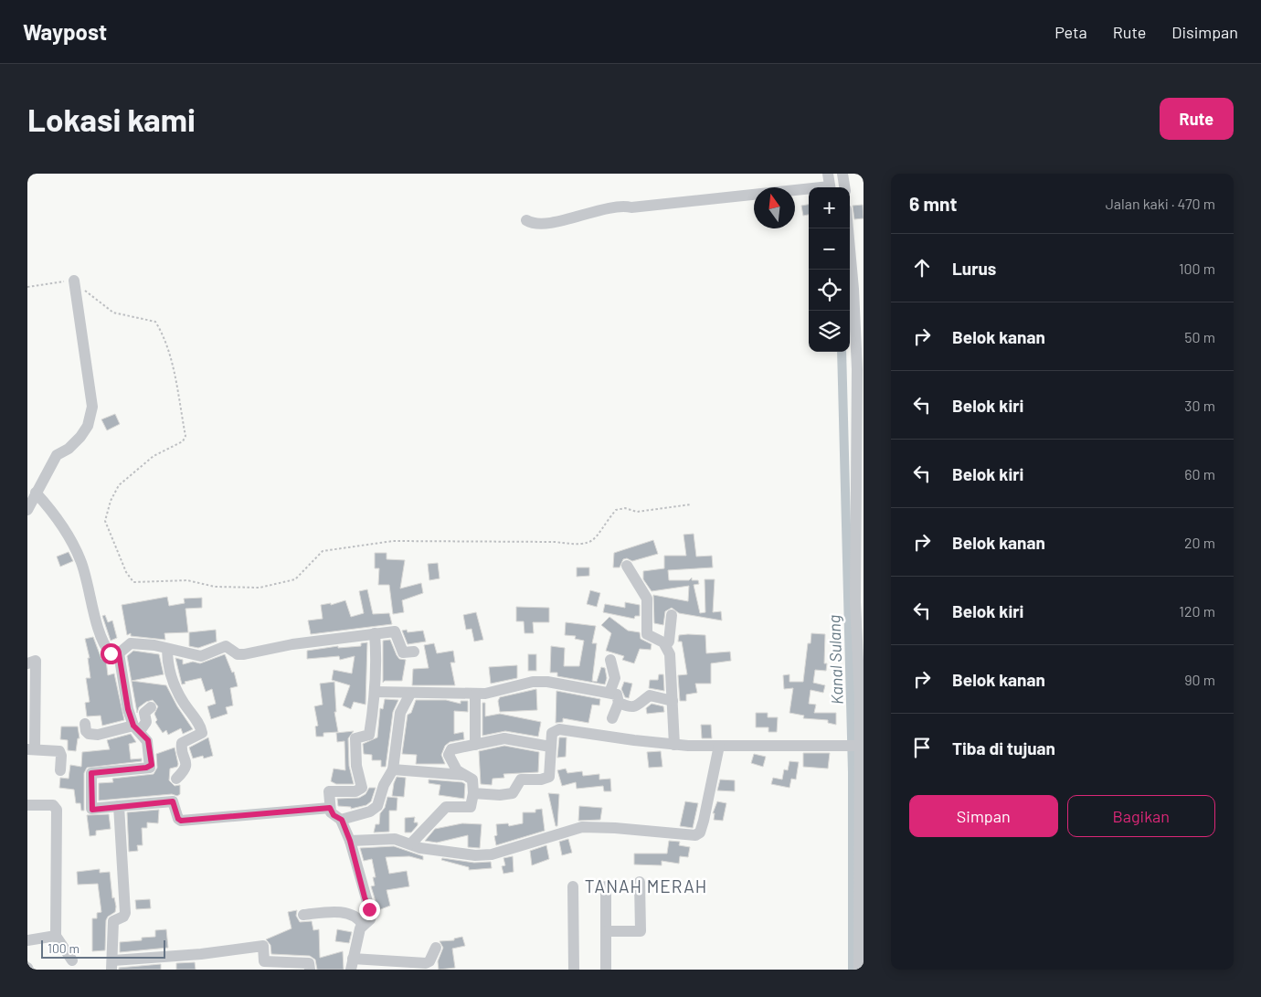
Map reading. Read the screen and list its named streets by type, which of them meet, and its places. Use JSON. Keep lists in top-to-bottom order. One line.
{"districts":["TANAH MERAH"],"water":["Kanal Sulang"],"scale_bar":"100 m","north":"top","page":{"header":"Waypost","nav":["Peta","Rute","Disimpan"],"buttons":["Rute",["Simpan","Bagikan"]],"title":"Lokasi kami","heading":["6 mnt","Jalan kaki · 470 m"],"map_buttons":["+","−"],"list":[["Lurus","100 m"],["Belok kanan","50 m"],["Belok kiri","30 m"],["Belok kiri","60 m"],["Belok kanan","20 m"],["Belok kiri","120 m"],["Belok kanan","90 m"],"Tiba di tujuan"],"scale":"100 m"}}
